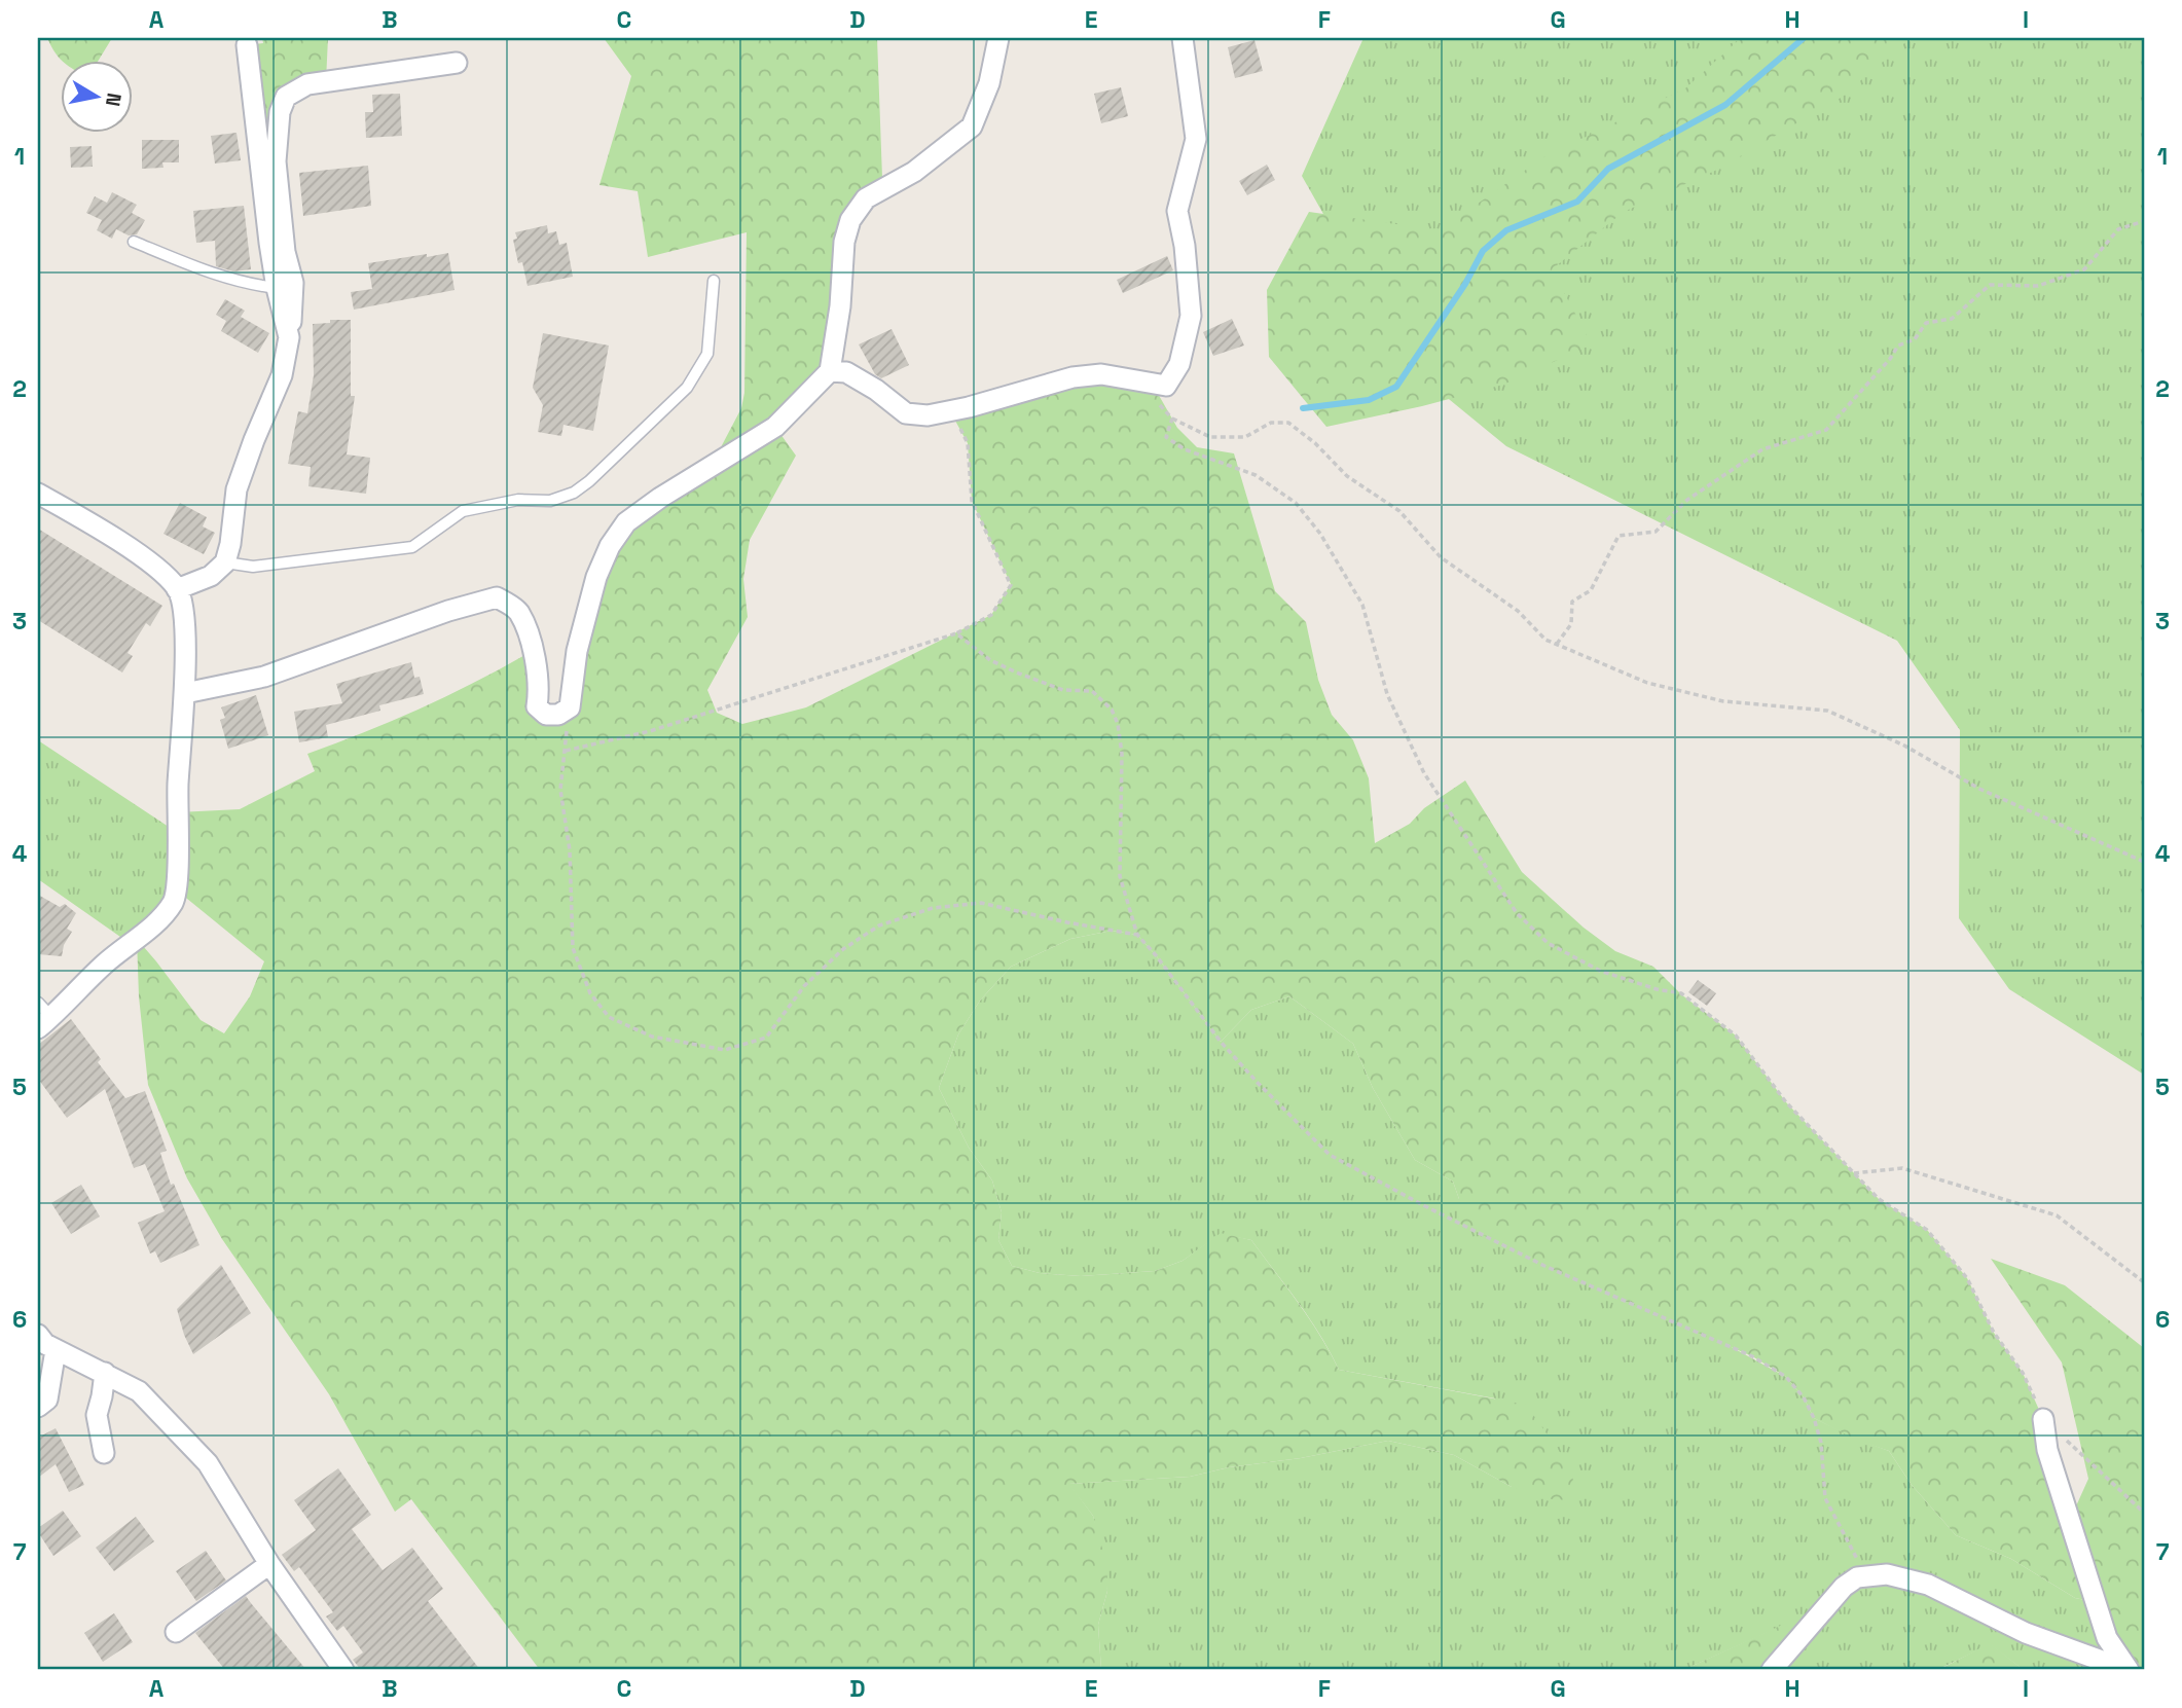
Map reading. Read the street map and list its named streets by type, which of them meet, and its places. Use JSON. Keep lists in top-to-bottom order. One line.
{"north":"right","grid":{"columns":["A","B","C","D","E","F","G","H","I"],"rows":["1","2","3","4","5","6","7"]}}
